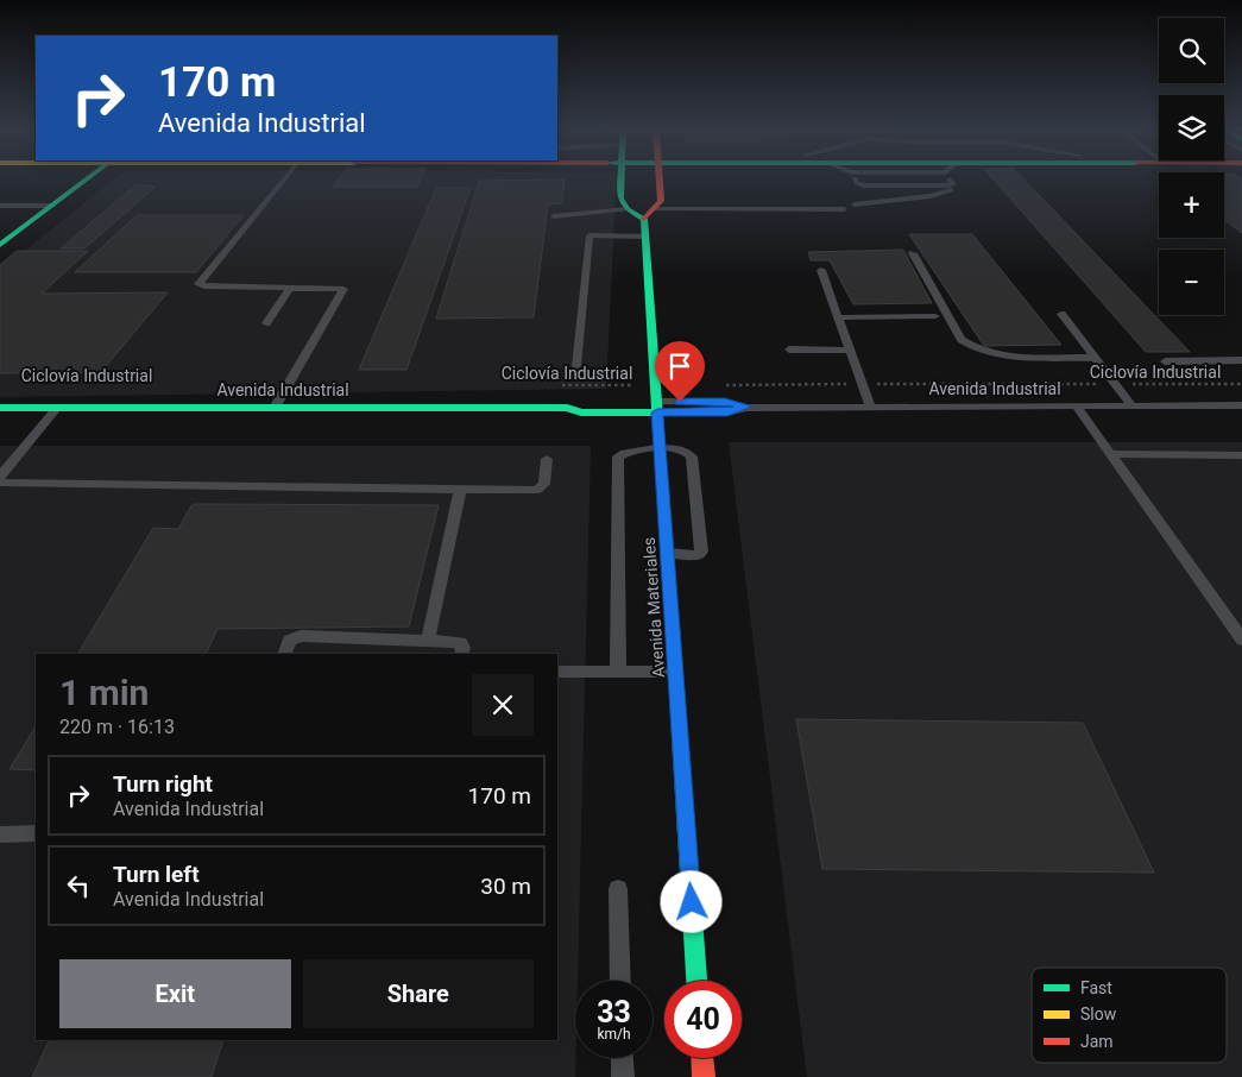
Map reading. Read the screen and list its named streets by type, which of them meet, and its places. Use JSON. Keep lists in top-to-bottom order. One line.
{"streets":{"main road":["Avenida Industrial","Avenida Materiales"],"path":["Ciclovía Industrial"]},"crossings":[["Ciclovía Industrial","Avenida Materiales"],["Avenida Industrial","Avenida Materiales"]],"legend":["Fast","Slow","Jam"],"page":{"map_buttons":["+","−"],"turn":["170 m","Avenida Industrial"],"heading":["1 min","220 m · 16:13"],"list":[{"name":"Turn right","note":"Avenida Industrial","value":"170 m"},{"name":"Turn left","note":"Avenida Industrial","value":"30 m"}],"buttons":["Exit","Share"],"speed":"33 km/h","limit":"40"}}
